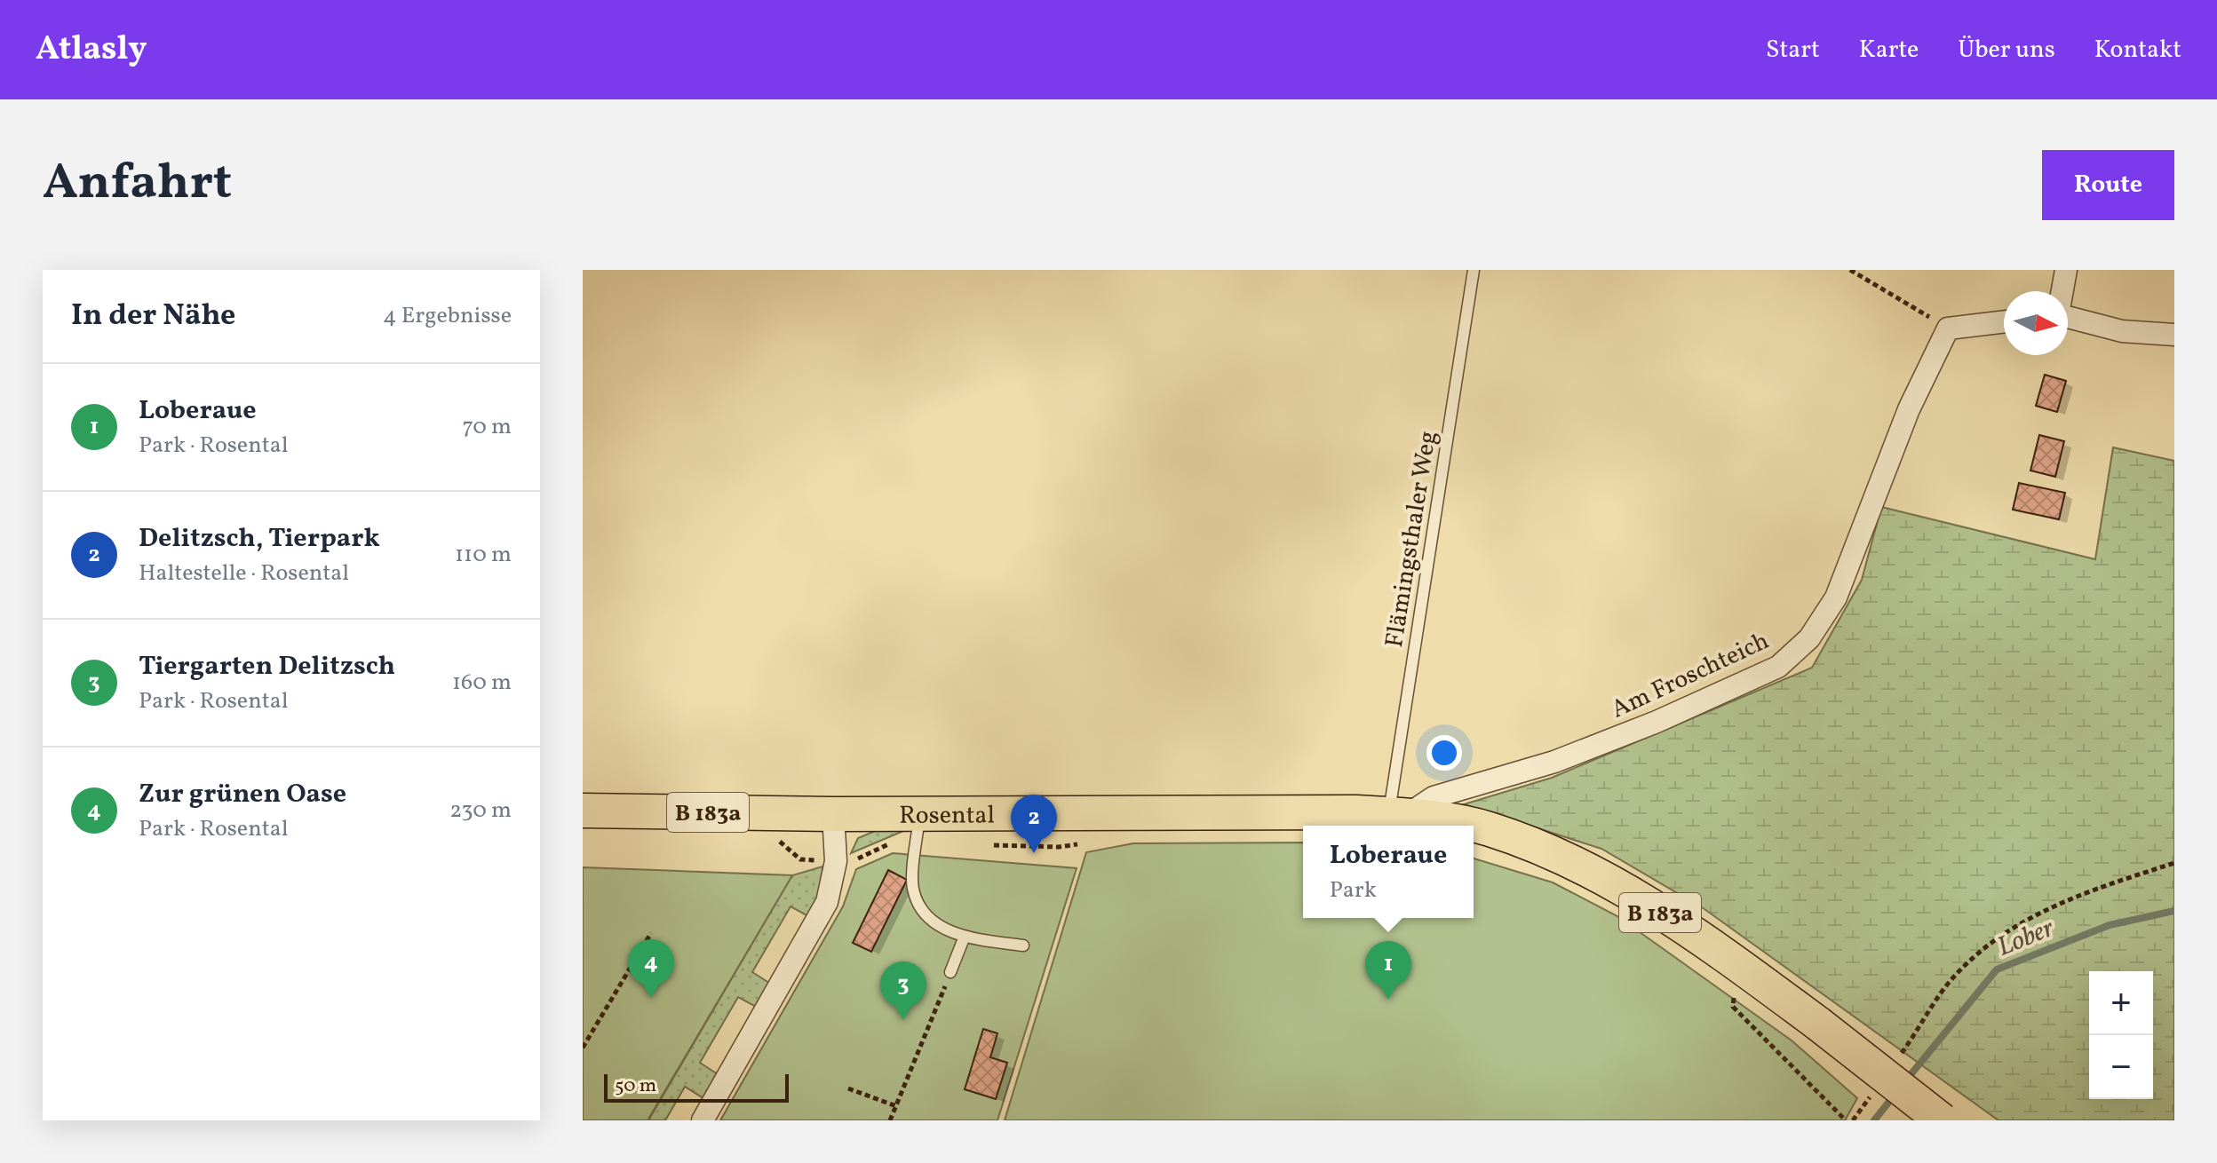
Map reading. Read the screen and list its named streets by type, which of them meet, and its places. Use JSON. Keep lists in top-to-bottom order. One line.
{"streets":{"main road":["B 183a","Rosental"],"street":["Am Froschteich"],"lane":["Flämingsthaler Weg"]},"crossings":[["Flämingsthaler Weg","Am Froschteich"],["Flämingsthaler Weg","Rosental"],["Am Froschteich","Rosental"],["B 183a","Rosental"]],"water":["Lober"],"scale_bar":"50 m","north":"right","page":{"header":"Atlasly","nav":["Start","Karte","Über uns","Kontakt"],"title":"Anfahrt","buttons":"Route","heading":["In der Nähe","4 Ergebnisse"],"list":[{"mark":"1","name":"Loberaue","note":"Park · Rosental","value":"70 m"},{"mark":"2","name":"Delitzsch, Tierpark","note":"Haltestelle · Rosental","value":"110 m"},{"mark":"3","name":"Tiergarten Delitzsch","note":"Park · Rosental","value":"160 m"},{"mark":"4","name":"Zur grünen Oase","note":"Park · Rosental","value":"230 m"}],"pins":["2","4","1","3"],"popup":["Loberaue","Park"],"map_buttons":["+","−"],"scale":"50 m"}}
